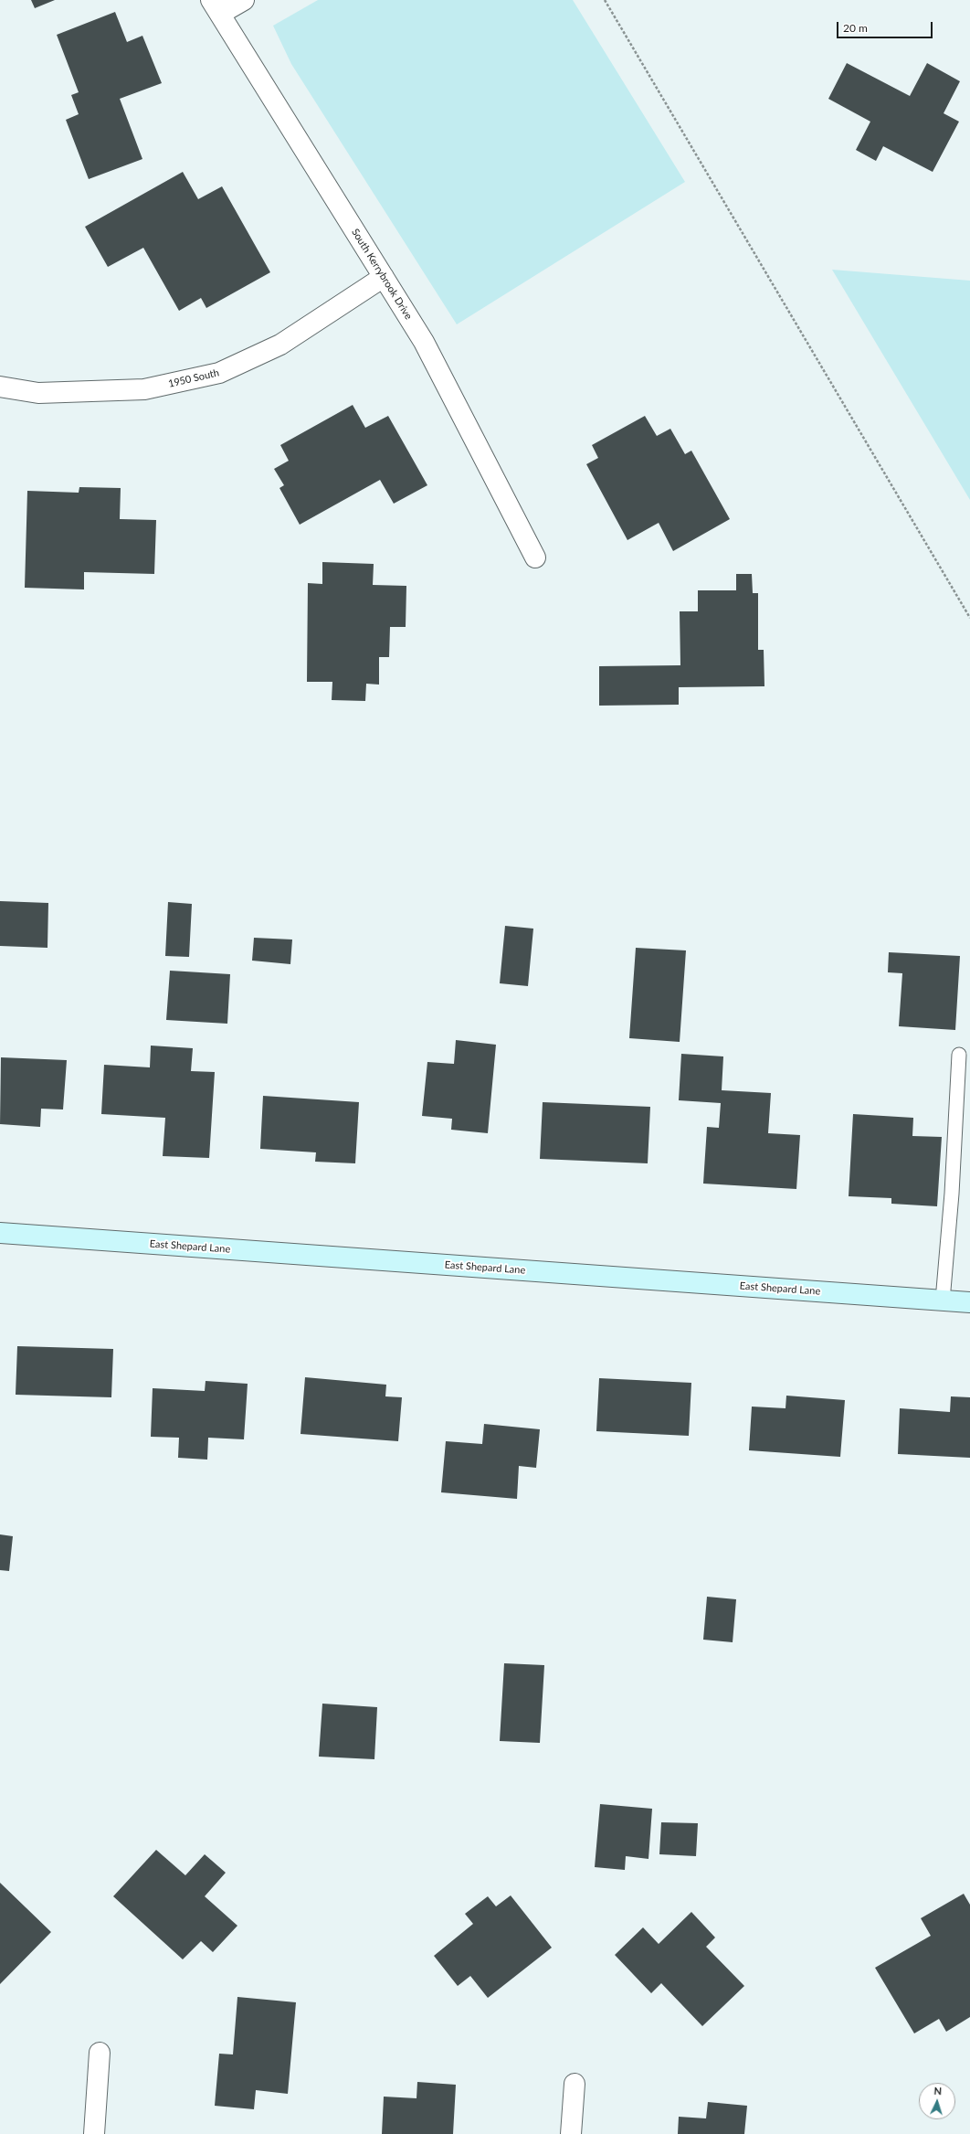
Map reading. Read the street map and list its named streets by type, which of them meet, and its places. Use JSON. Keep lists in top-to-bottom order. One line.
{"streets":{"street":["South Kerrybrook Drive","1950 South","East Shepard Lane"]},"crossings":[["South Kerrybrook Drive","1950 South"]],"scale_bar":"20 m","north":"top"}
